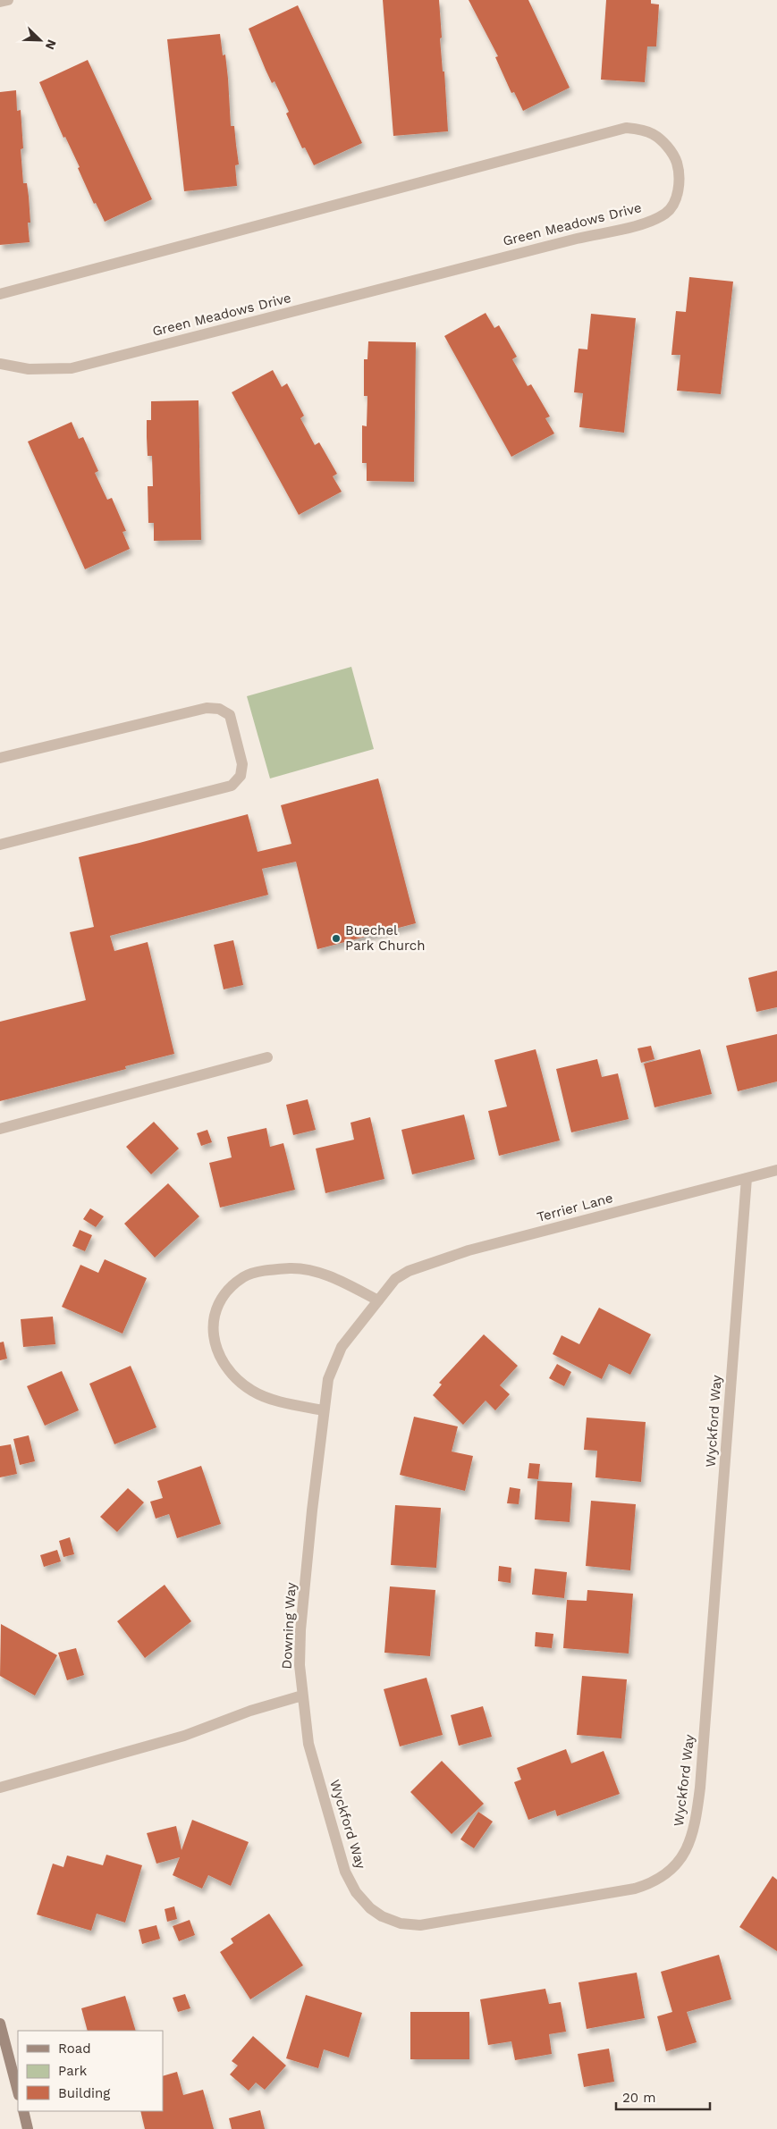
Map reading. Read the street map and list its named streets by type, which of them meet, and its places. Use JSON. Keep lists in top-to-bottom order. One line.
{"streets":{"street":["Green Meadows Drive","Terrier Lane","Wyckford Way","Downing Way"]},"crossings":[["Terrier Lane","Wyckford Way"],["Terrier Lane","Downing Way"],["Wyckford Way","Downing Way"]],"places":["Buechel Park Church"],"legend":["Road","Park","Building"],"scale_bar":"20 m","north":"bottom right"}
